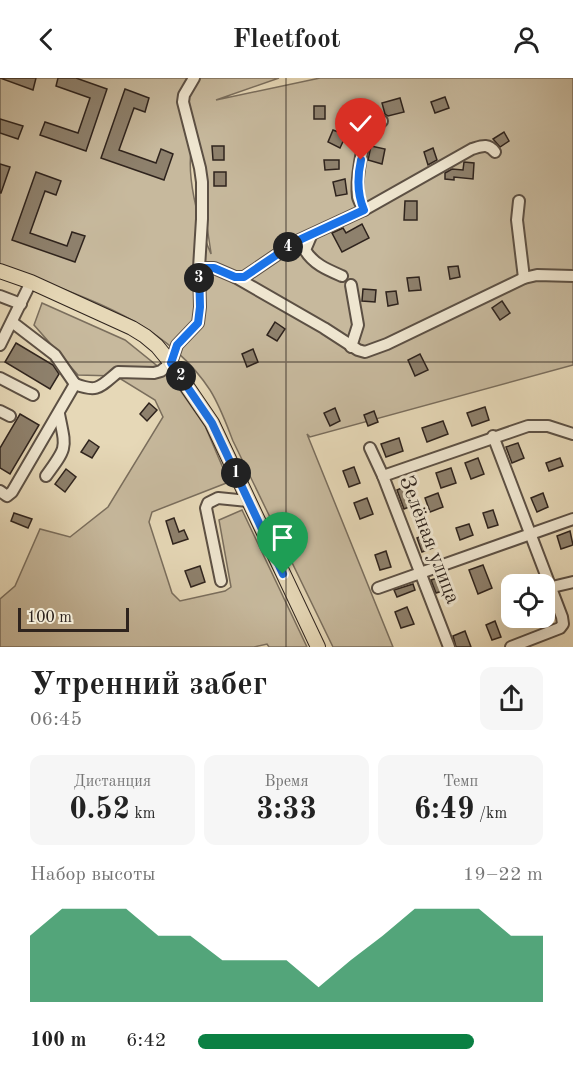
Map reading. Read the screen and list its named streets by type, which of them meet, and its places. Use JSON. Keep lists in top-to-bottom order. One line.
{"streets":{"lane":["Зелёная улица"]},"scale_bar":"100 m","page":{"header":"Fleetfoot","pins":["4","3","2","1"],"scale":"100 m","heading":["Утренний забег","06:45"],"stats":[["Дистанция","0.52 km"],["Время","3:33"],["Темп","6:49 /km"]],"chart":["Набор высоты","19–22 m"],"list":[{"name":"100 m","note":"6:42"}]}}
